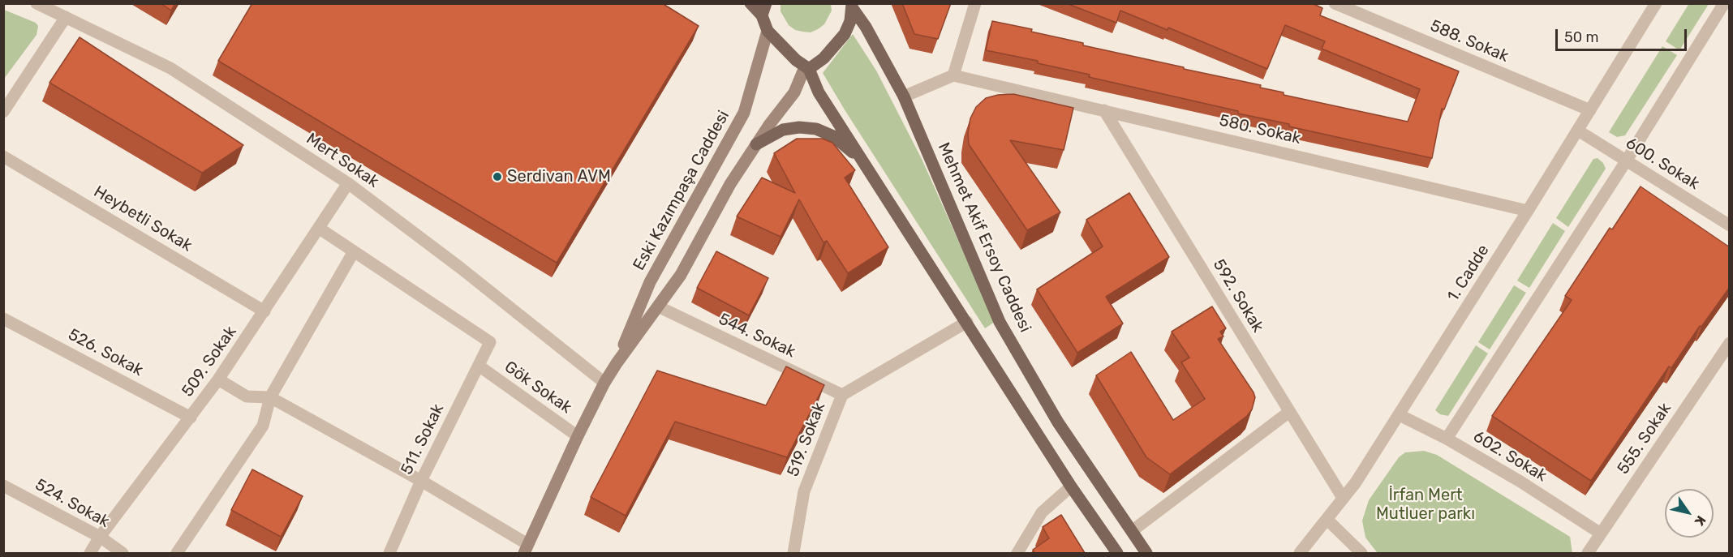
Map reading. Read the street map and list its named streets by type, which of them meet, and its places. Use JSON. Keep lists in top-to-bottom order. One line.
{"streets":{"main road":["Mehmet Akif Ersoy Caddesi"],"street":["588. Sokak","580. Sokak","Mert Sokak","600. Sokak","Eski Kazımpaşa Caddesi","Heybetli Sokak","1. Cadde","592. Sokak","544. Sokak","526. Sokak","509. Sokak","Gök Sokak","555. Sokak","511. Sokak","519. Sokak","602. Sokak","524. Sokak"]},"crossings":[["588. Sokak","1. Cadde"],["580. Sokak","1. Cadde"],["580. Sokak","592. Sokak"],["Mert Sokak","Eski Kazımpaşa Caddesi"],["Mert Sokak","509. Sokak"],["600. Sokak","1. Cadde"],["Eski Kazımpaşa Caddesi","544. Sokak"],["Eski Kazımpaşa Caddesi","Gök Sokak"],["Heybetli Sokak","509. Sokak"],["1. Cadde","592. Sokak"],["1. Cadde","602. Sokak"],["544. Sokak","519. Sokak"],["526. Sokak","509. Sokak"],["509. Sokak","524. Sokak"],["Gök Sokak","511. Sokak"],["555. Sokak","602. Sokak"]],"parks":["İrfan Mert Mutluer parkı"],"places":["Serdivan AVM"],"scale_bar":"50 m","north":"bottom right"}
